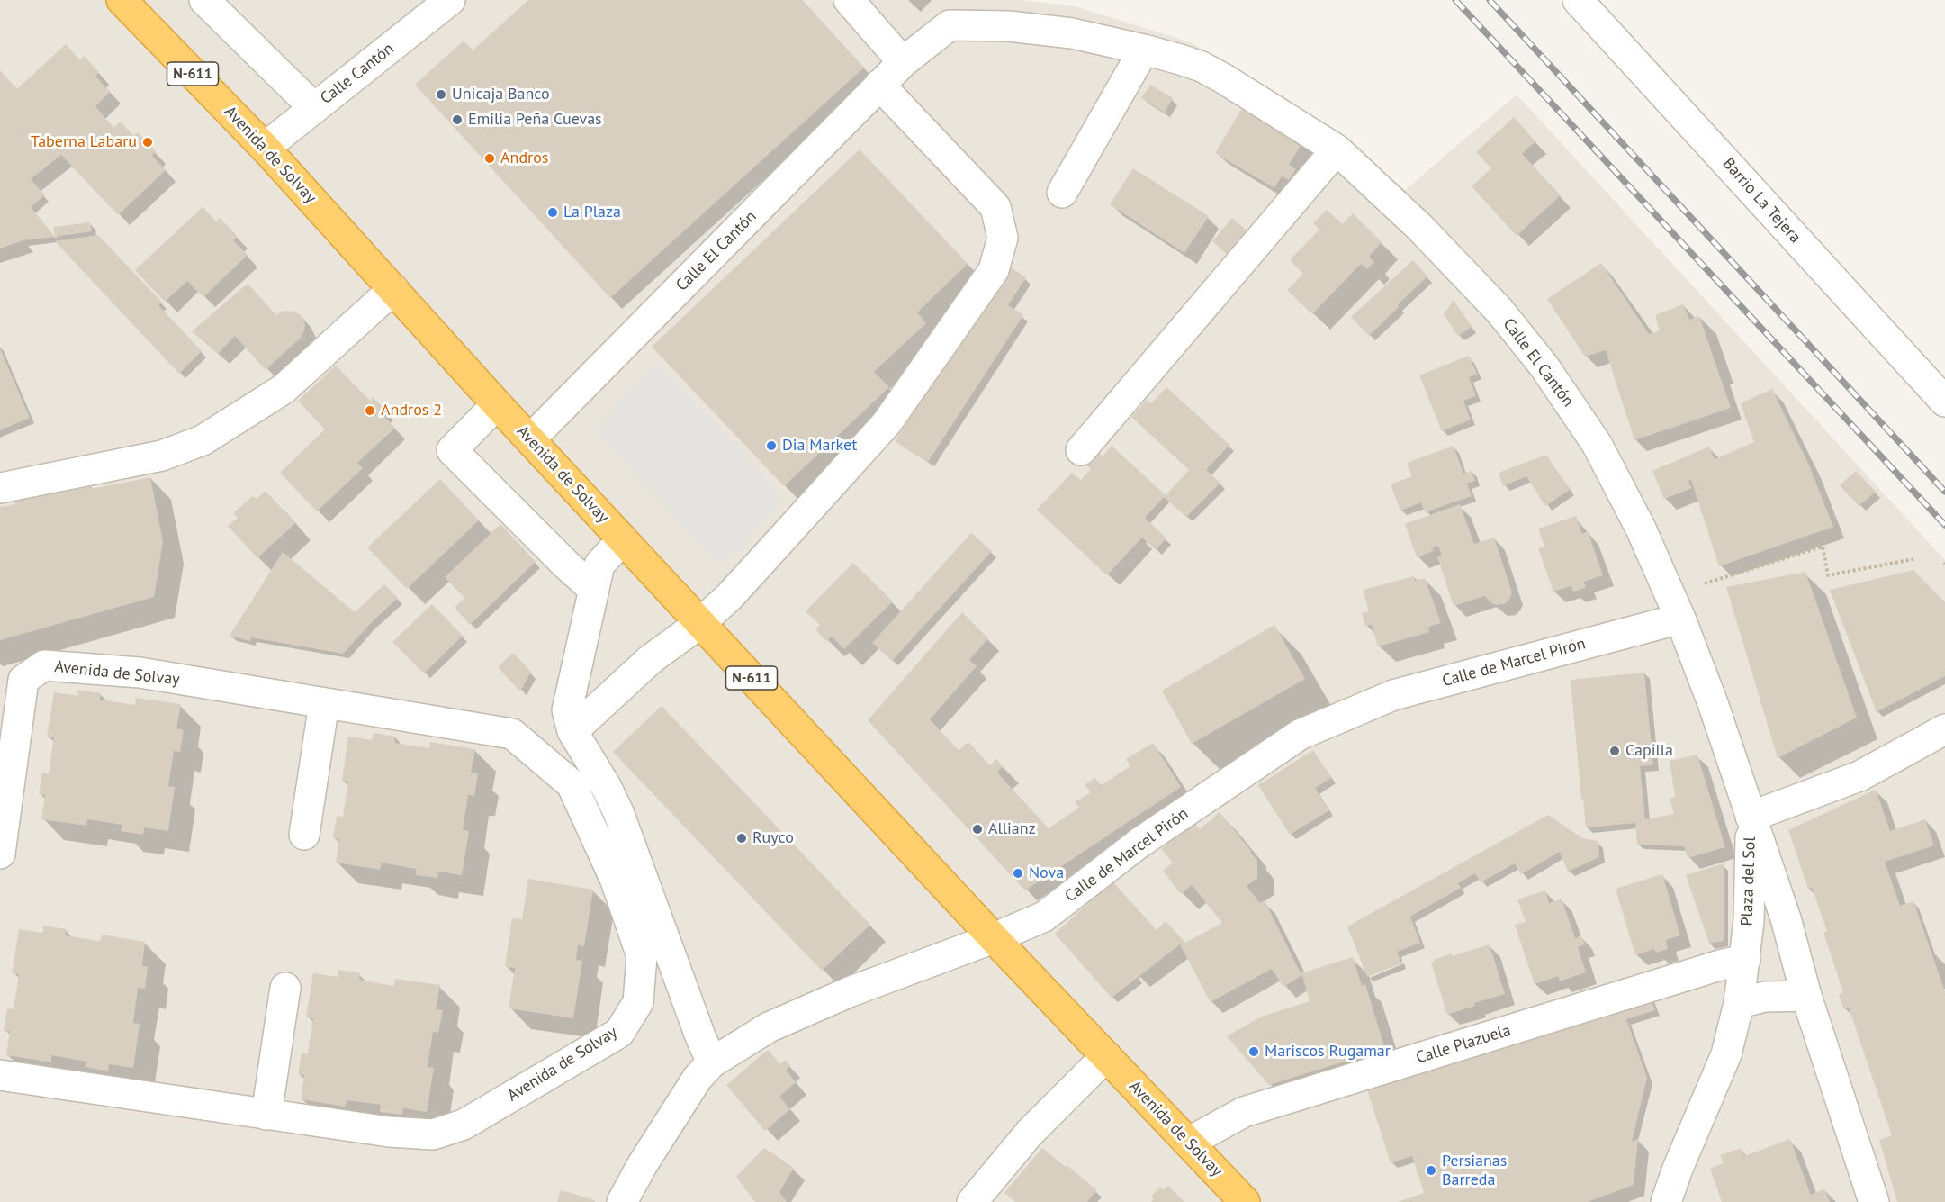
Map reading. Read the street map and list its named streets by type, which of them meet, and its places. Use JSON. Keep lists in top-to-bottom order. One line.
{"streets":{"highway":["N-611","Avenida de Solvay"],"street":["Calle Cantón","Barrio La Tejera","Calle El Cantón","Calle de Marcel Pirón","Plaza del Sol","Calle Plazuela"]},"crossings":[["Calle Cantón","Avenida de Solvay"],["Avenida de Solvay","Calle El Cantón"],["Avenida de Solvay","Calle de Marcel Pirón"],["Avenida de Solvay","Calle Plazuela"],["Calle El Cantón","Calle de Marcel Pirón"],["Plaza del Sol","Calle Plazuela"]],"places":["Unicaja Banco","Emilia Peña Cuevas","Taberna Labaru","Andros","La Plaza","Andros 2","Dia Market","Capilla","Allianz","Ruyco","Nova","Mariscos Rugamar","Persianas Barreda"]}
